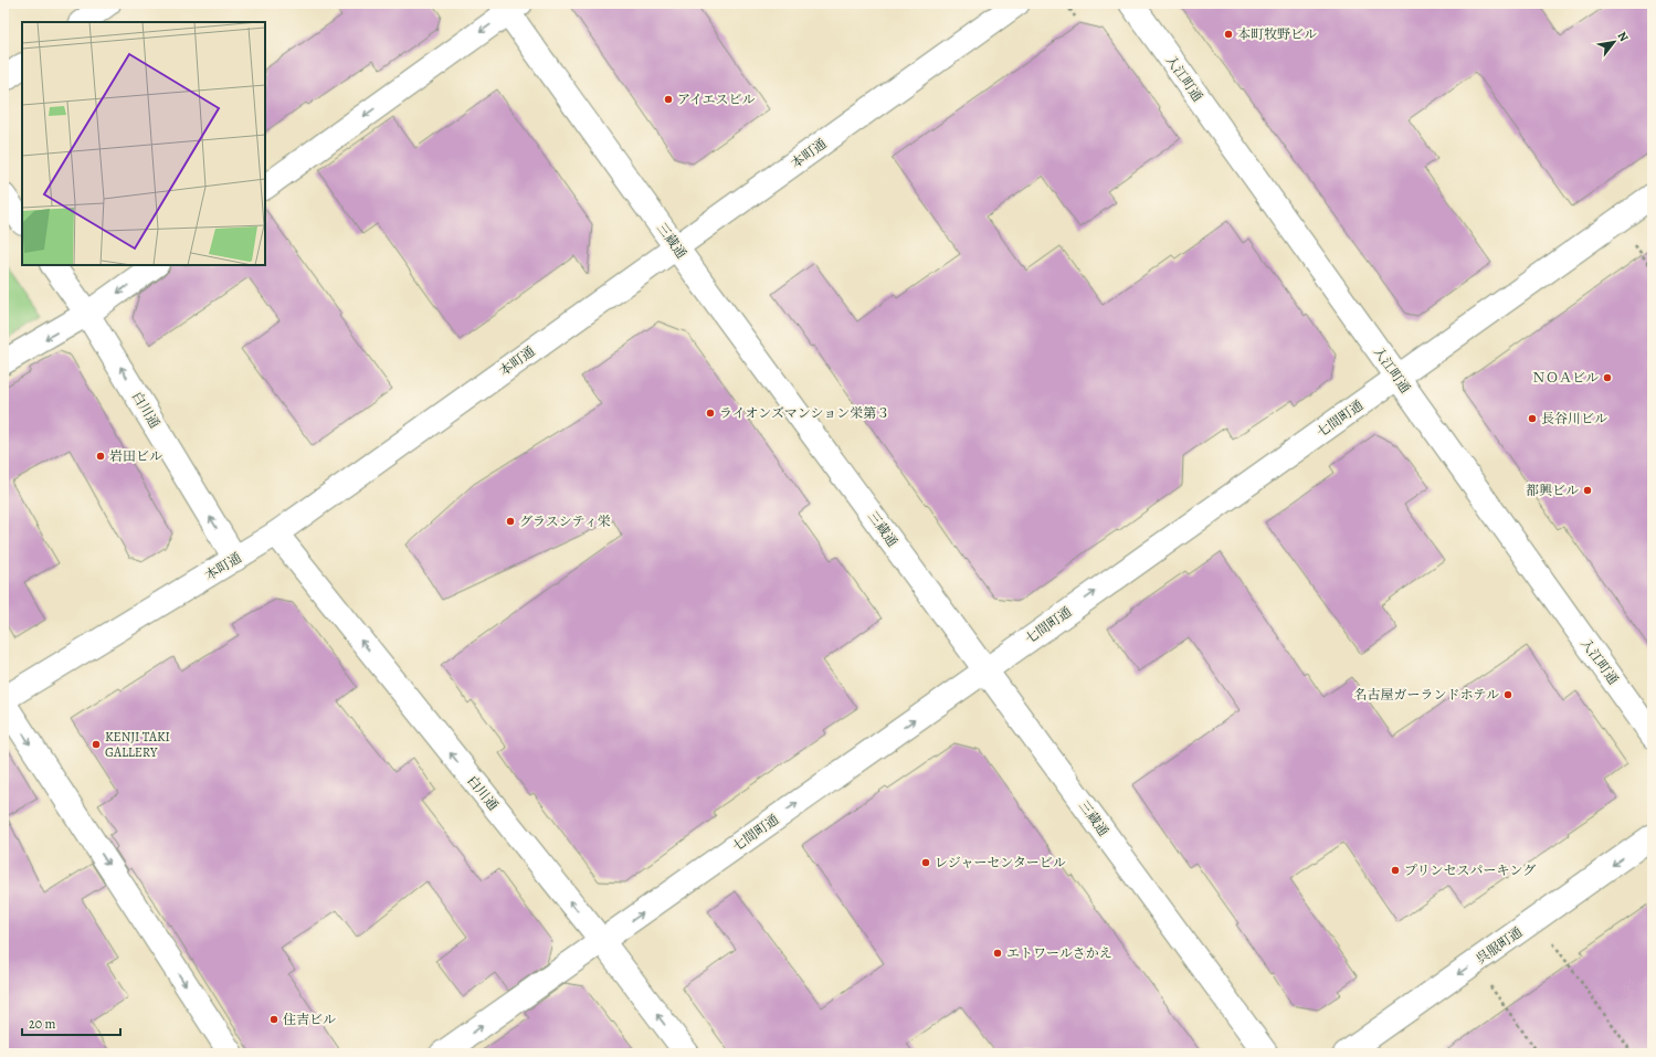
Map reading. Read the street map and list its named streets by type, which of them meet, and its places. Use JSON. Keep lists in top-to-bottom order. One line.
{"streets":{"street":["入江町通","本町通","三蔵通","白川通","七間町通","呉服町通"]},"crossings":[["入江町通","七間町通"],["本町通","三蔵通"],["本町通","白川通"],["三蔵通","七間町通"],["白川通","七間町通"]],"one_way":["白川通","七間町通","呉服町通"],"places":["本町牧野ビル","アイエスビル","ＮＯＡビル","ライオンズマンション栄第３","長谷川ビル","岩田ビル","都興ビル","グラスシティ栄","名古屋ガーランドホテル","KENJI TAKI GALLERY","レジャーセンタービル","プリンセスパーキング","エトワールさかえ","住吉ビル"],"scale_bar":"20 m","north":"top right"}
